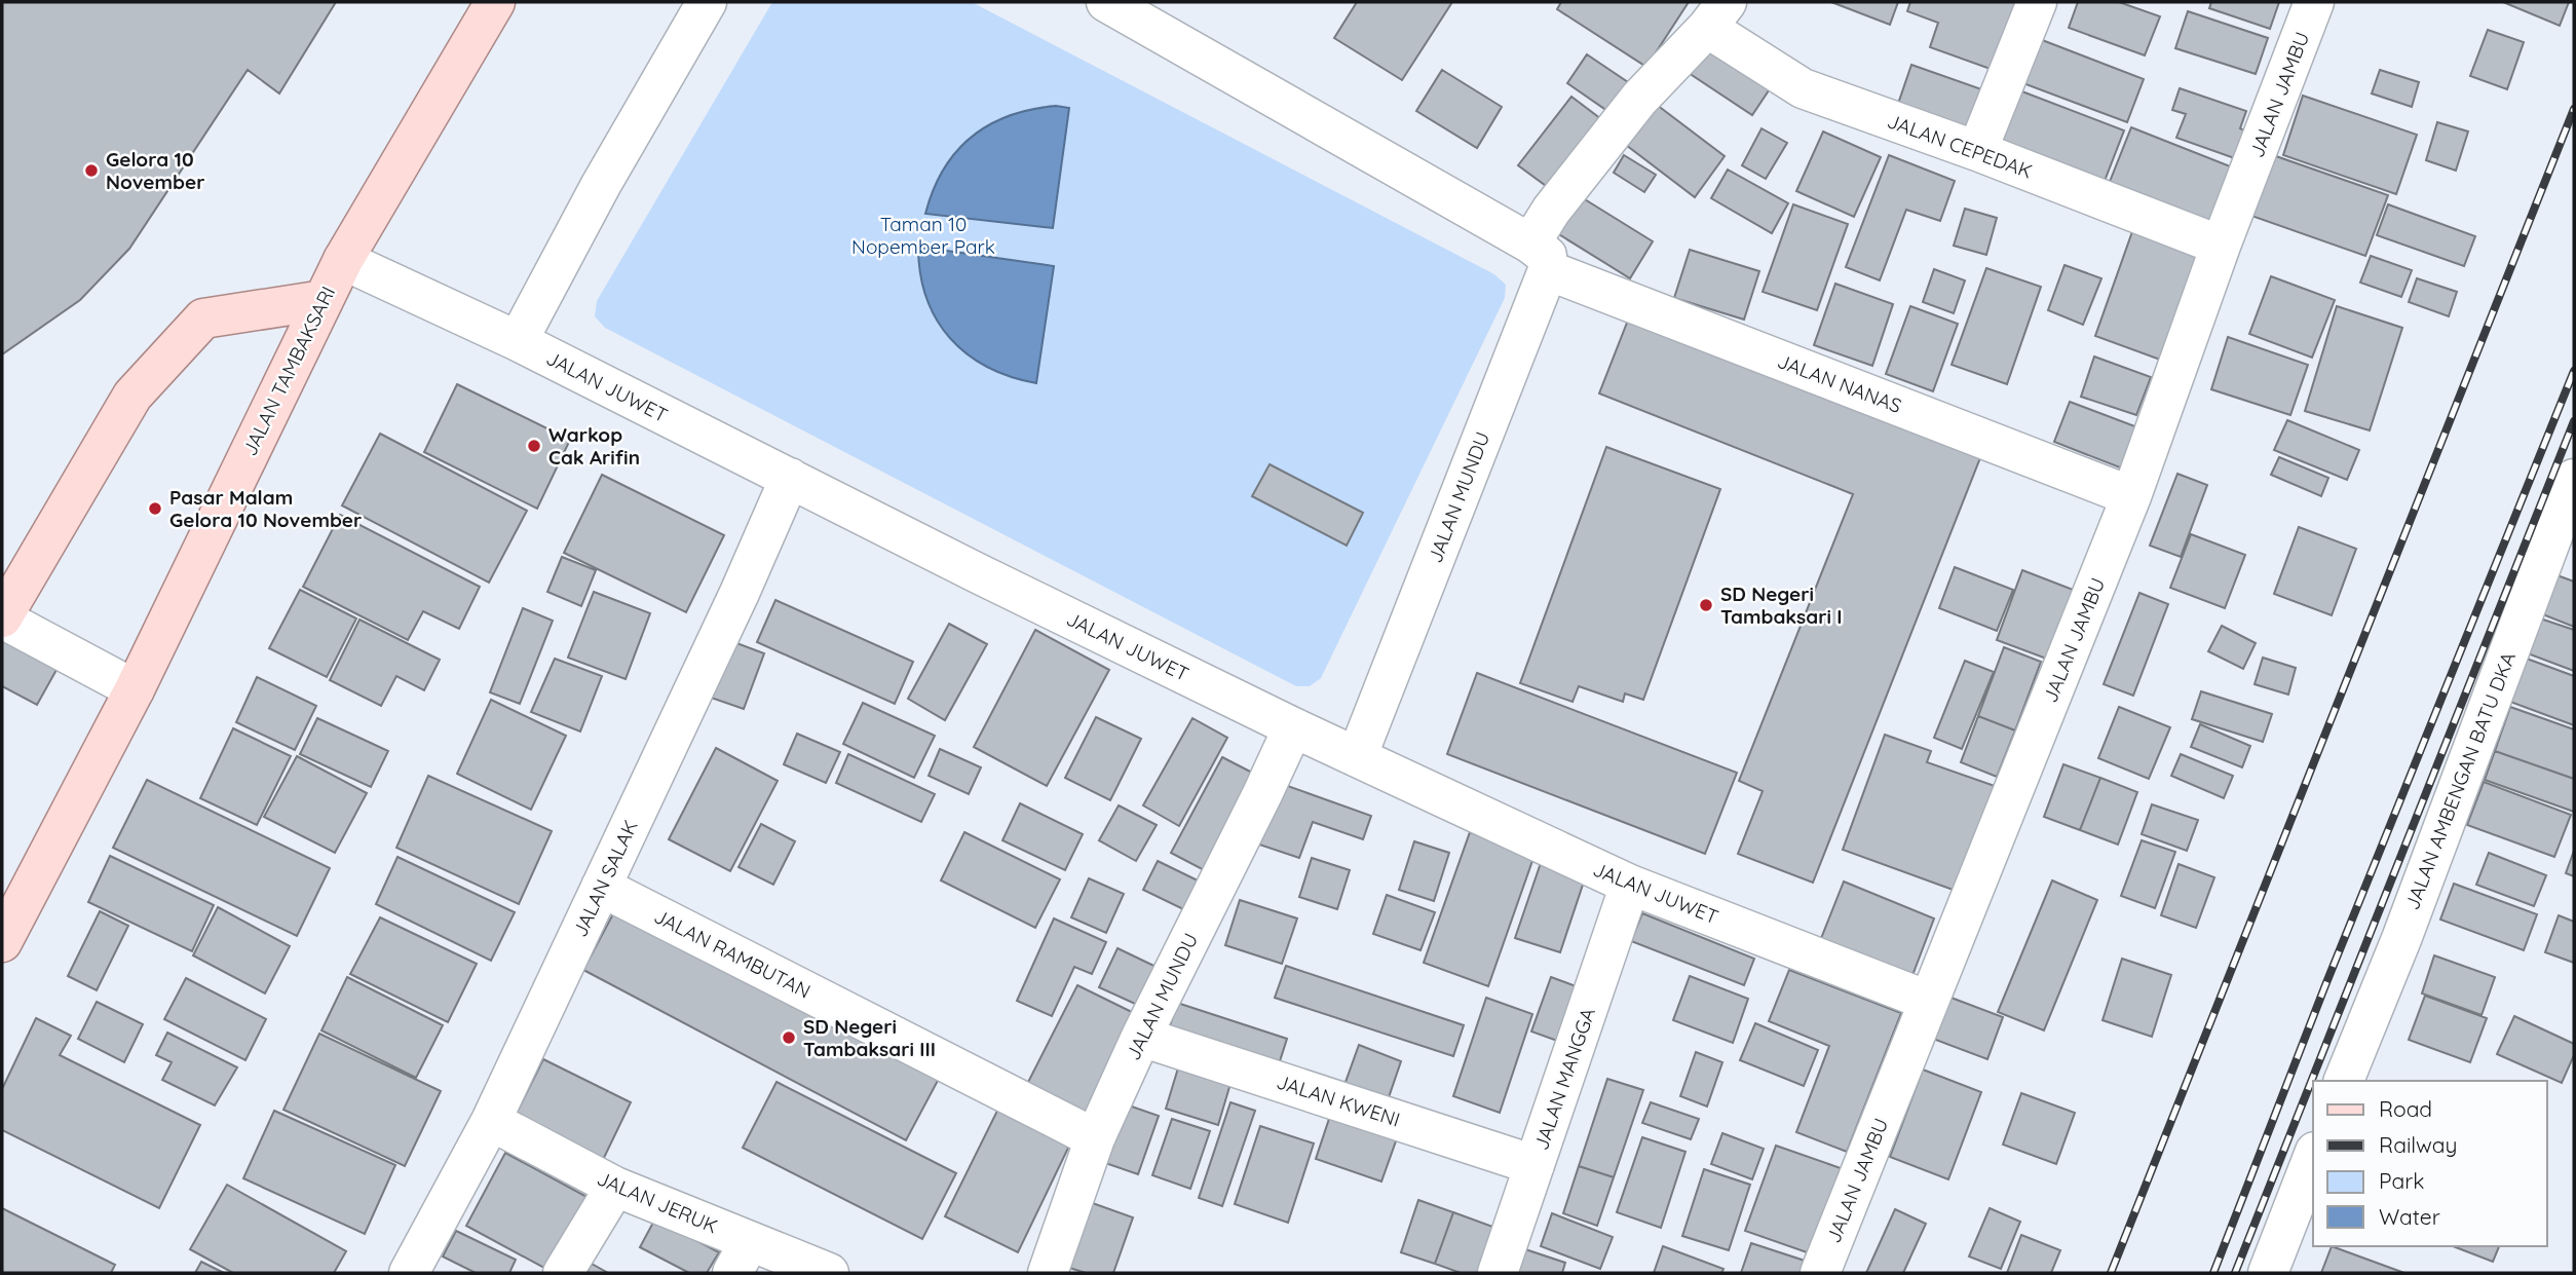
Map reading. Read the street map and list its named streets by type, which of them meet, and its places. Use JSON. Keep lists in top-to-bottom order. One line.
{"streets":{"main road":["JALAN TAMBAKSARI"],"street":["JALAN JAMBU","JALAN CEPEDAK","JALAN NANAS","JALAN JUWET","JALAN MUNDU","JALAN AMBENGAN BATU DKA","JALAN SALAK","JALAN RAMBUTAN","JALAN MANGGA","JALAN KWENI","JALAN JERUK"]},"crossings":[["JALAN JAMBU","JALAN CEPEDAK"],["JALAN JAMBU","JALAN NANAS"],["JALAN JAMBU","JALAN JUWET"],["JALAN CEPEDAK","JALAN MUNDU"],["JALAN TAMBAKSARI","JALAN JUWET"],["JALAN NANAS","JALAN MUNDU"],["JALAN JUWET","JALAN MUNDU"],["JALAN JUWET","JALAN SALAK"],["JALAN JUWET","JALAN MANGGA"],["JALAN MUNDU","JALAN RAMBUTAN"],["JALAN MUNDU","JALAN KWENI"],["JALAN SALAK","JALAN RAMBUTAN"],["JALAN SALAK","JALAN JERUK"],["JALAN MANGGA","JALAN KWENI"]],"parks":["Taman 10 Nopember Park"],"places":["Gelora 10 November","Warkop Cak Arifin","Pasar Malam Gelora 10 November","SD Negeri Tambaksari I","SD Negeri Tambaksari III"],"legend":["Road","Railway","Park","Water"]}
